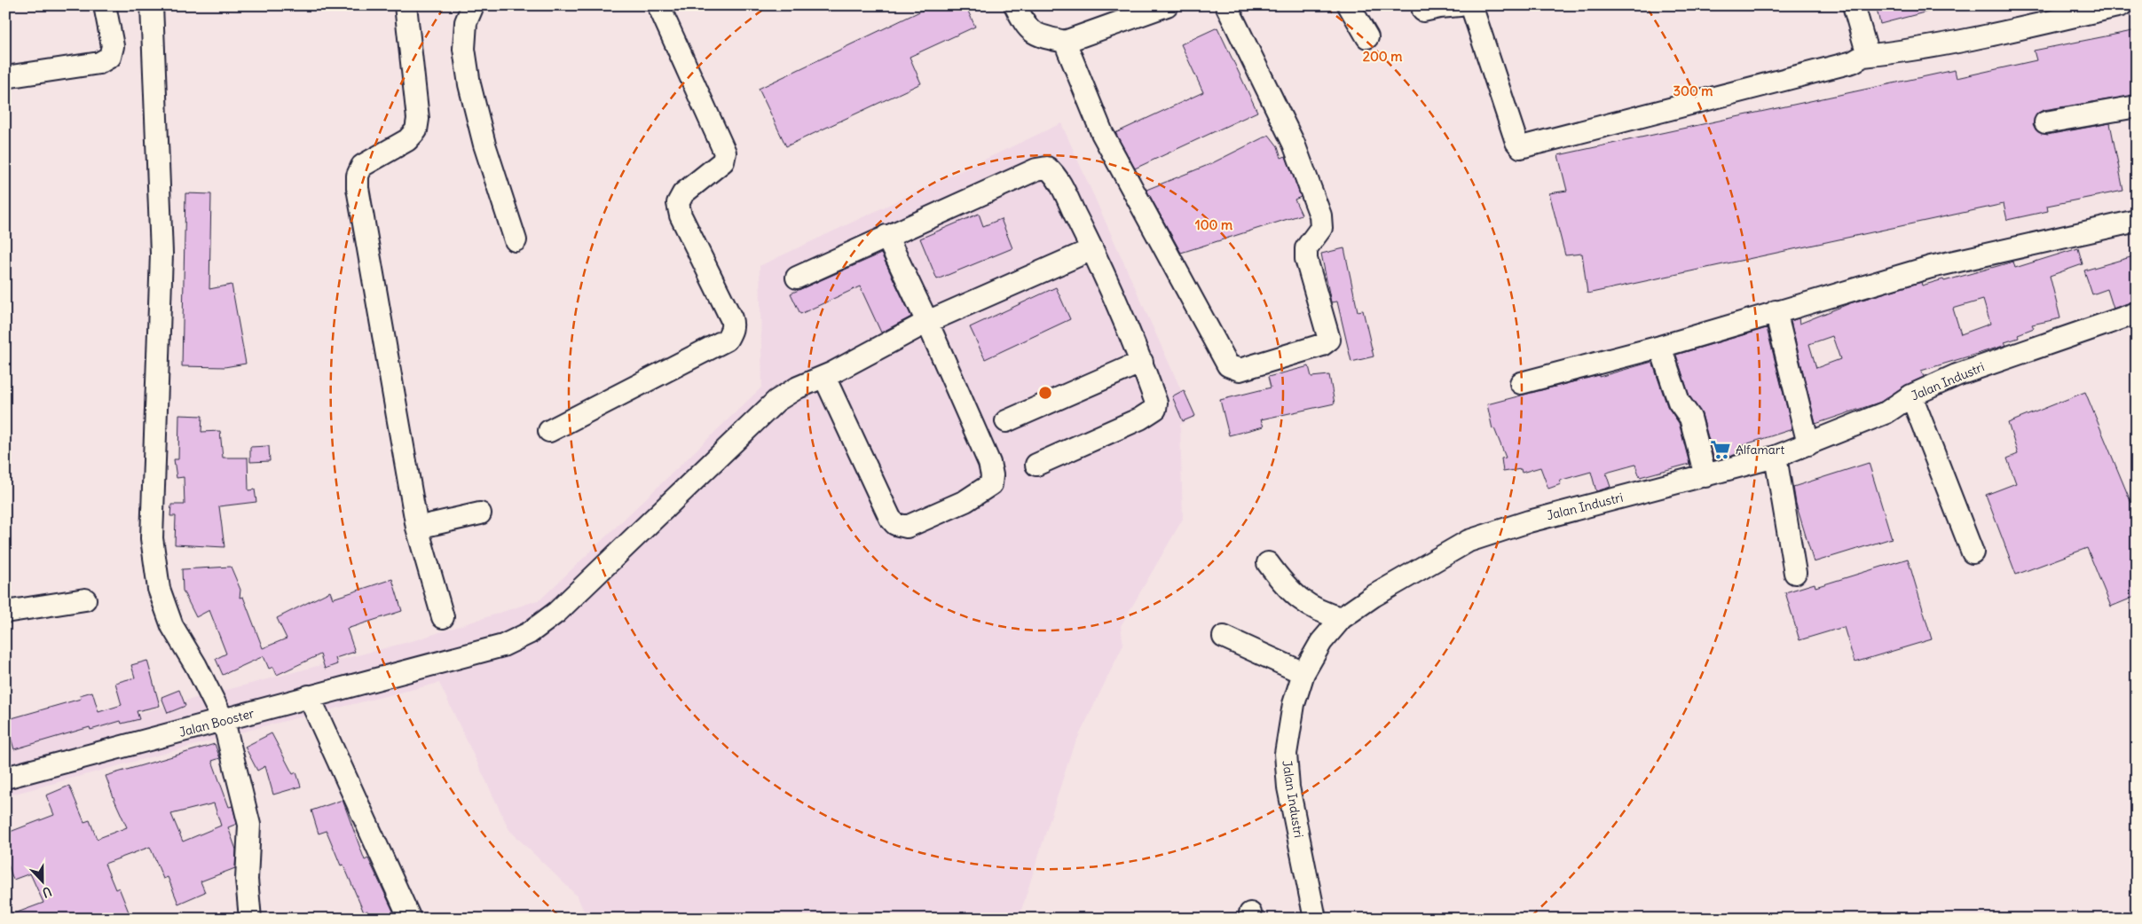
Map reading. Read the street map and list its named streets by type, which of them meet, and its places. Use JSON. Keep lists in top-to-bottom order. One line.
{"streets":{"street":["Jalan Industri","Jalan Booster"]},"places":{"supermarket":["Alfamart"]},"north":"bottom","rings":["200 m","300 m","100 m"]}
